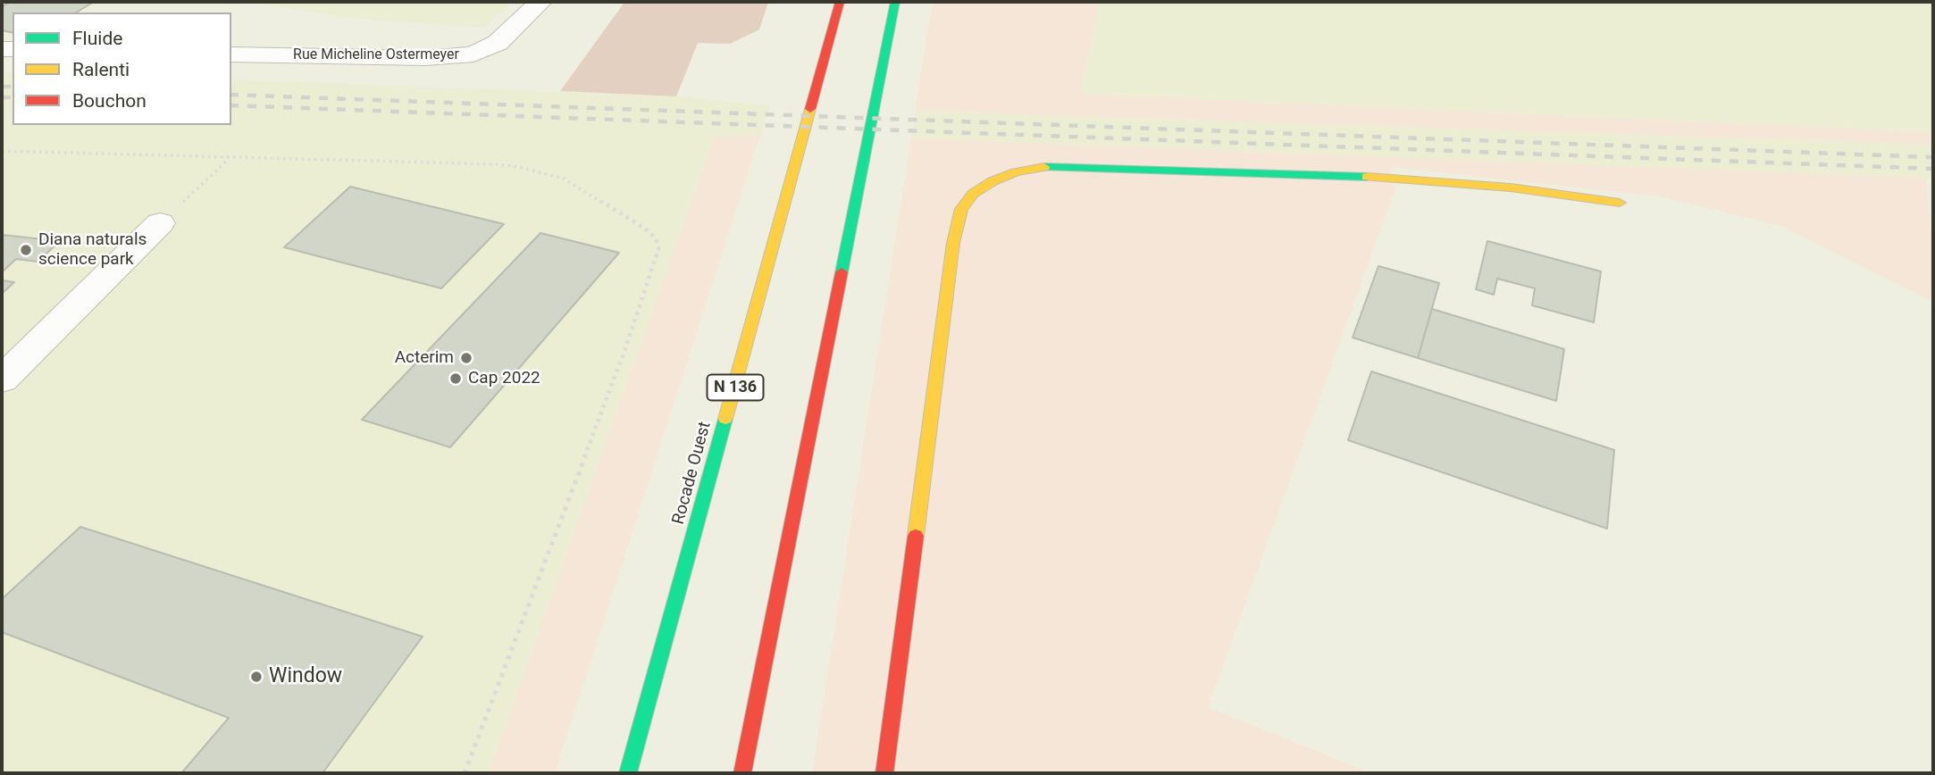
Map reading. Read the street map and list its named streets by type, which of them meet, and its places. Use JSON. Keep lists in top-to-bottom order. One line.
{"streets":{"main road":["N 136","Rocade Ouest"],"street":["Rue Micheline Ostermeyer"]},"places":["Diana naturals science park","Acterim","Cap 2022","Window"],"legend":["Fluide","Ralenti","Bouchon"]}
